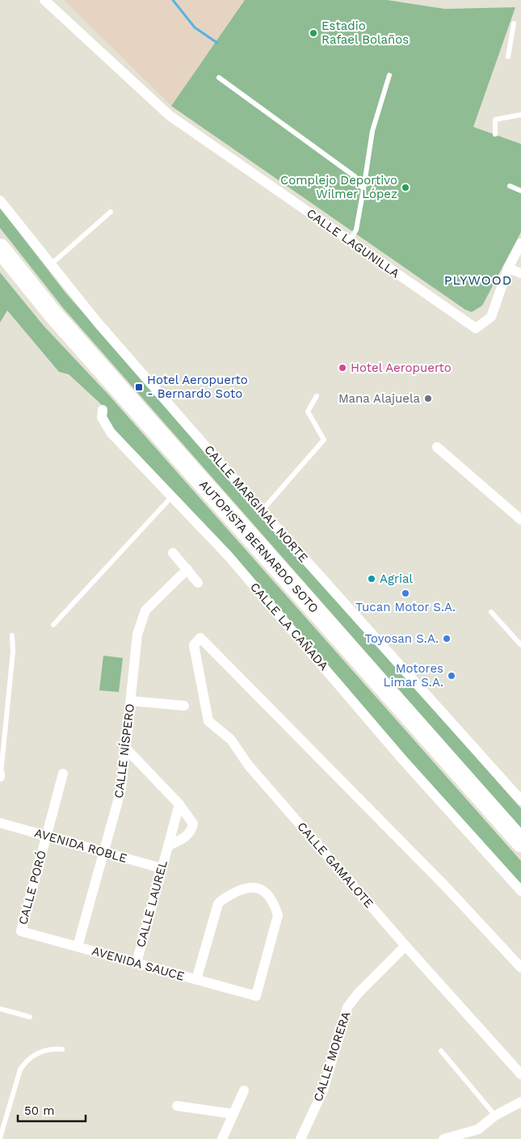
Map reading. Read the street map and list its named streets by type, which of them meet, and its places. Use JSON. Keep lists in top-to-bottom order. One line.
{"streets":{"highway":["AUTOPISTA BERNARDO SOTO"],"street":["CALLE LAGUNILLA","CALLE MARGINAL NORTE","CALLE LA CAÑADA","CALLE NÍSPERO","AVENIDA ROBLE","CALLE GAMALOTE","CALLE PORÓ","CALLE LAUREL","AVENIDA SAUCE","CALLE MORERA"]},"crossings":[["CALLE NÍSPERO","AVENIDA ROBLE"],["CALLE NÍSPERO","CALLE LAUREL"],["CALLE NÍSPERO","AVENIDA SAUCE"],["AVENIDA ROBLE","CALLE PORÓ"],["AVENIDA ROBLE","CALLE LAUREL"],["CALLE GAMALOTE","CALLE MORERA"],["CALLE PORÓ","AVENIDA SAUCE"],["CALLE LAUREL","AVENIDA SAUCE"]],"districts":["PLYWOOD"],"places":{"other":["Estadio Rafael Bolaños","Complejo Deportivo Wilmer López","Hotel Aeropuerto","Mana Alajuela","Agrial","Tucan Motor S.A.","Toyosan S.A.","Motores Limar S.A."],"transit":["Hotel Aeropuerto - Bernardo Soto"]},"scale_bar":"50 m"}
